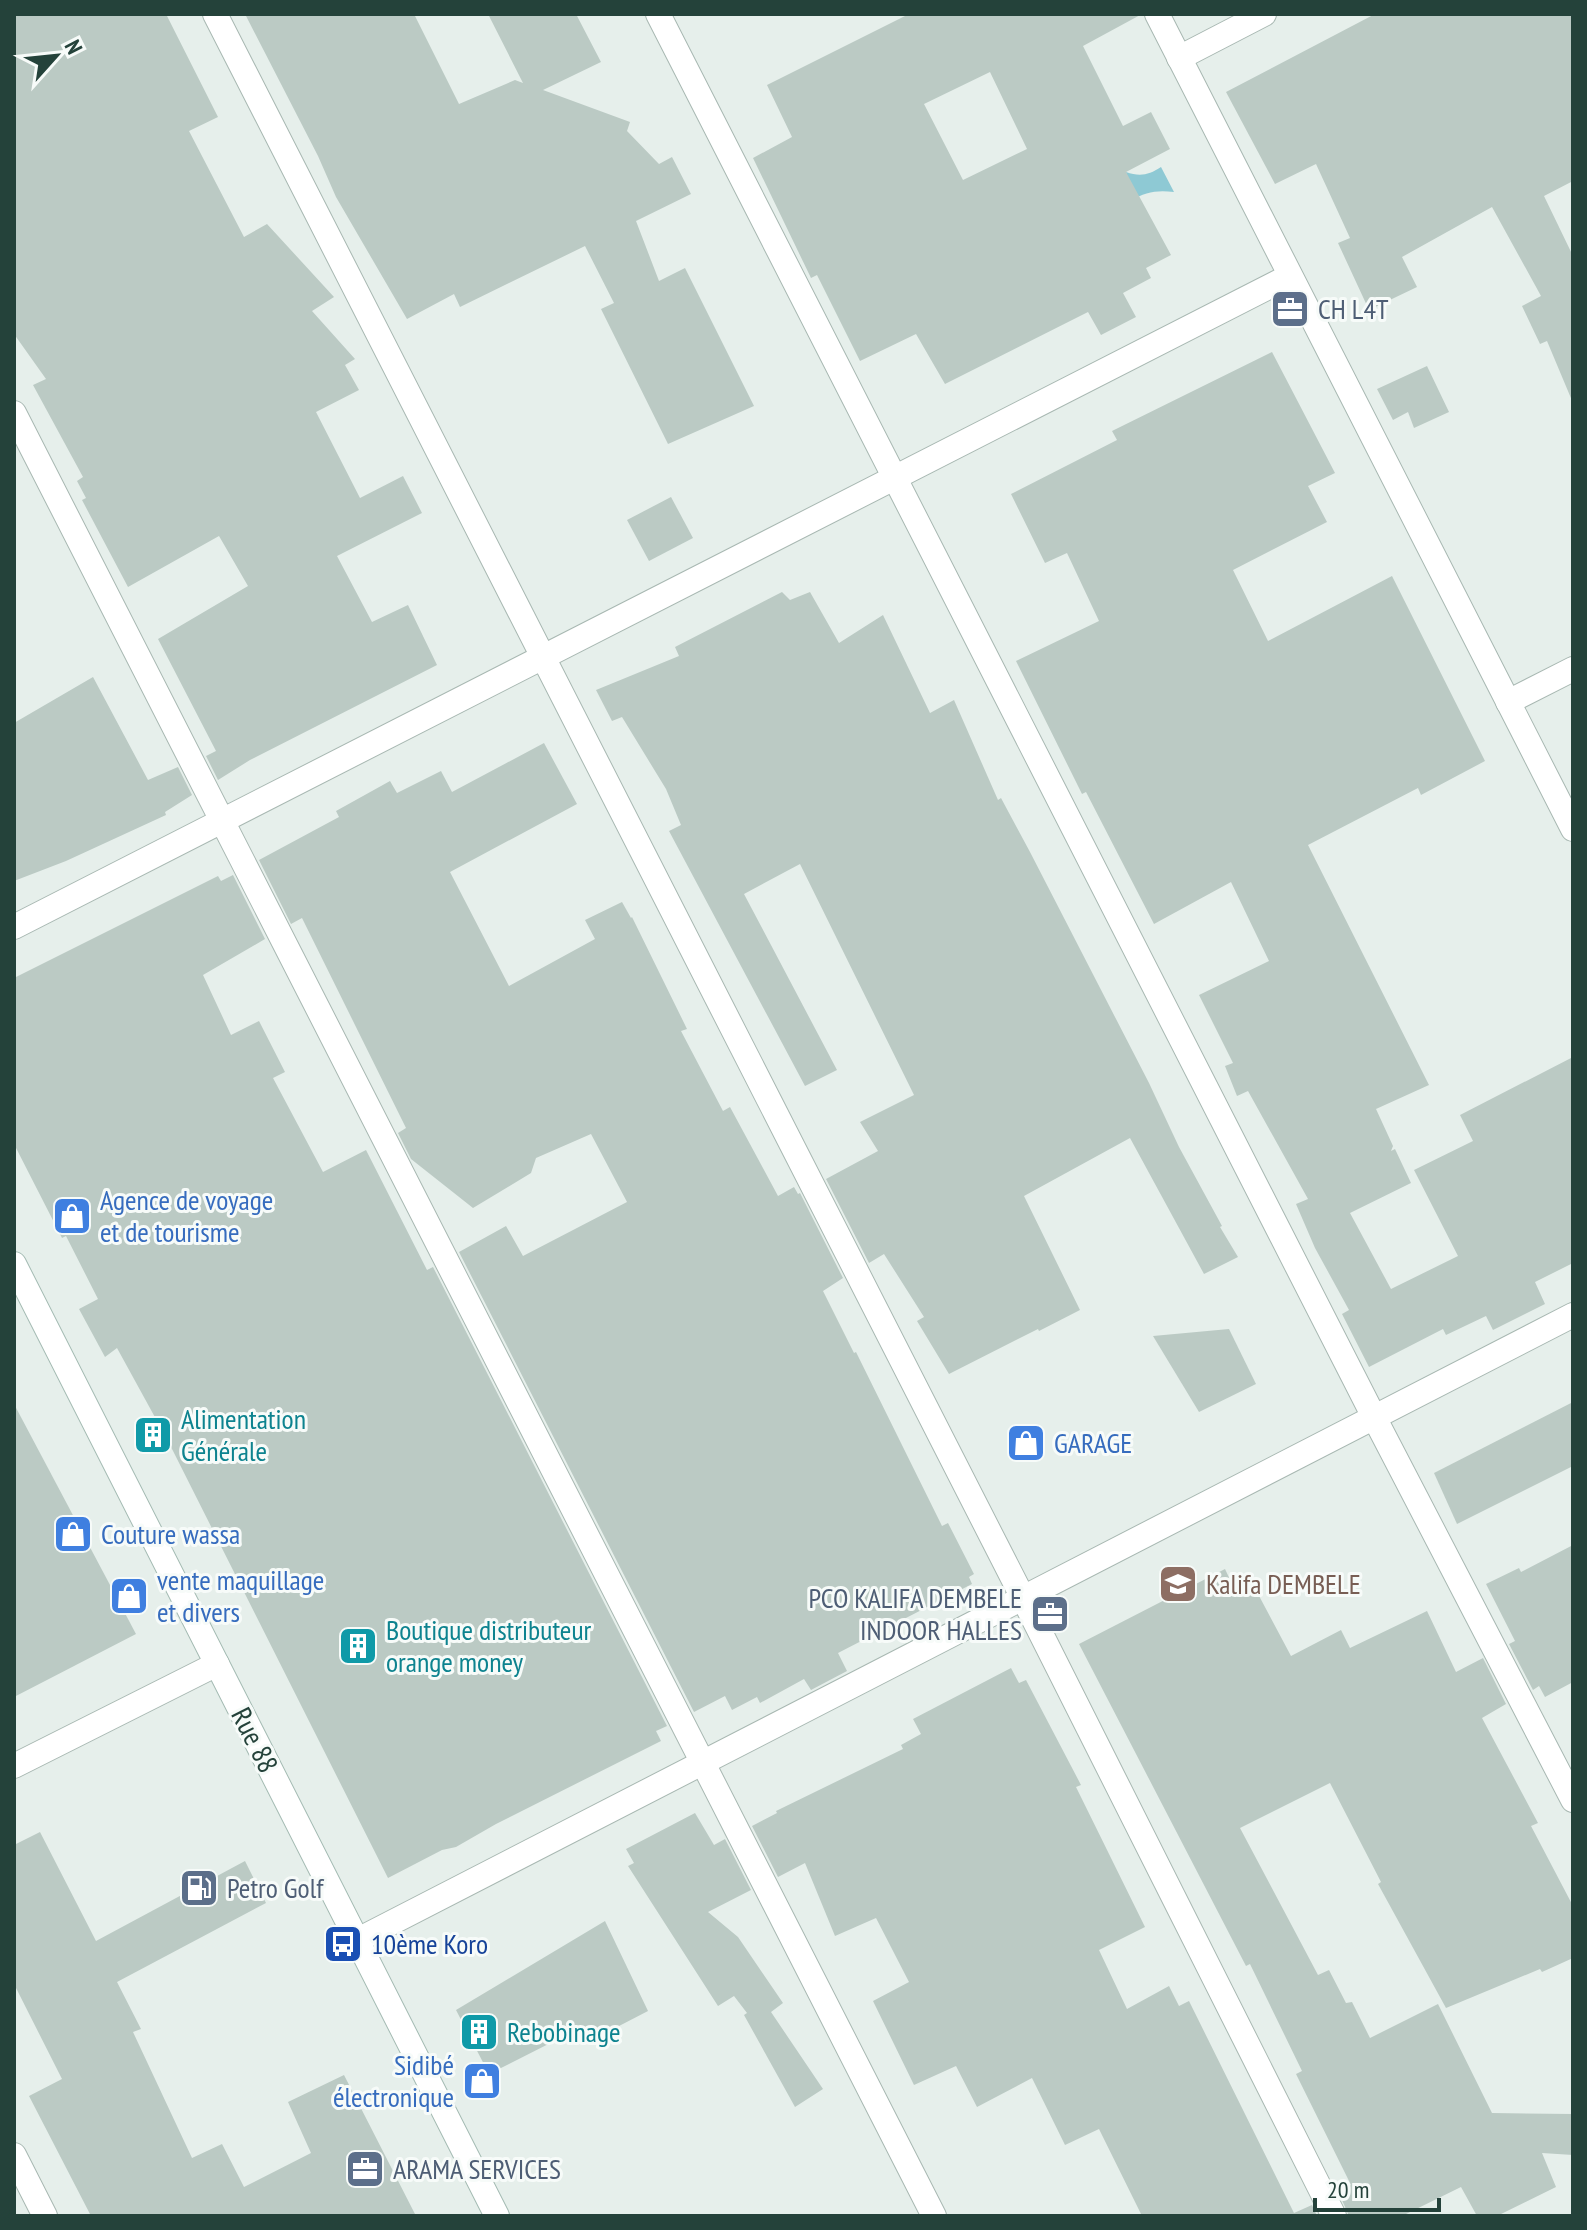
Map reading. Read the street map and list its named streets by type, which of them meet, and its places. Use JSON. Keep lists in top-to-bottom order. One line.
{"streets":{"street":["Rue 88"]},"places":{"office":["CH L4T","PCO KALIFA DEMBELE INDOOR HALLES","ARAMA SERVICES"],"shop":["Agence de voyage et de tourisme","GARAGE","Couture wassa","vente maquillage et divers","Sidibé électronique"],"building":["Alimentation Générale","Boutique distributeur orange money","Rebobinage"],"school or university":["Kalifa DEMBELE"],"fuel station":["Petro Golf"],"bus stop":["10ème Koro"]},"scale_bar":"20 m","north":"top right"}
